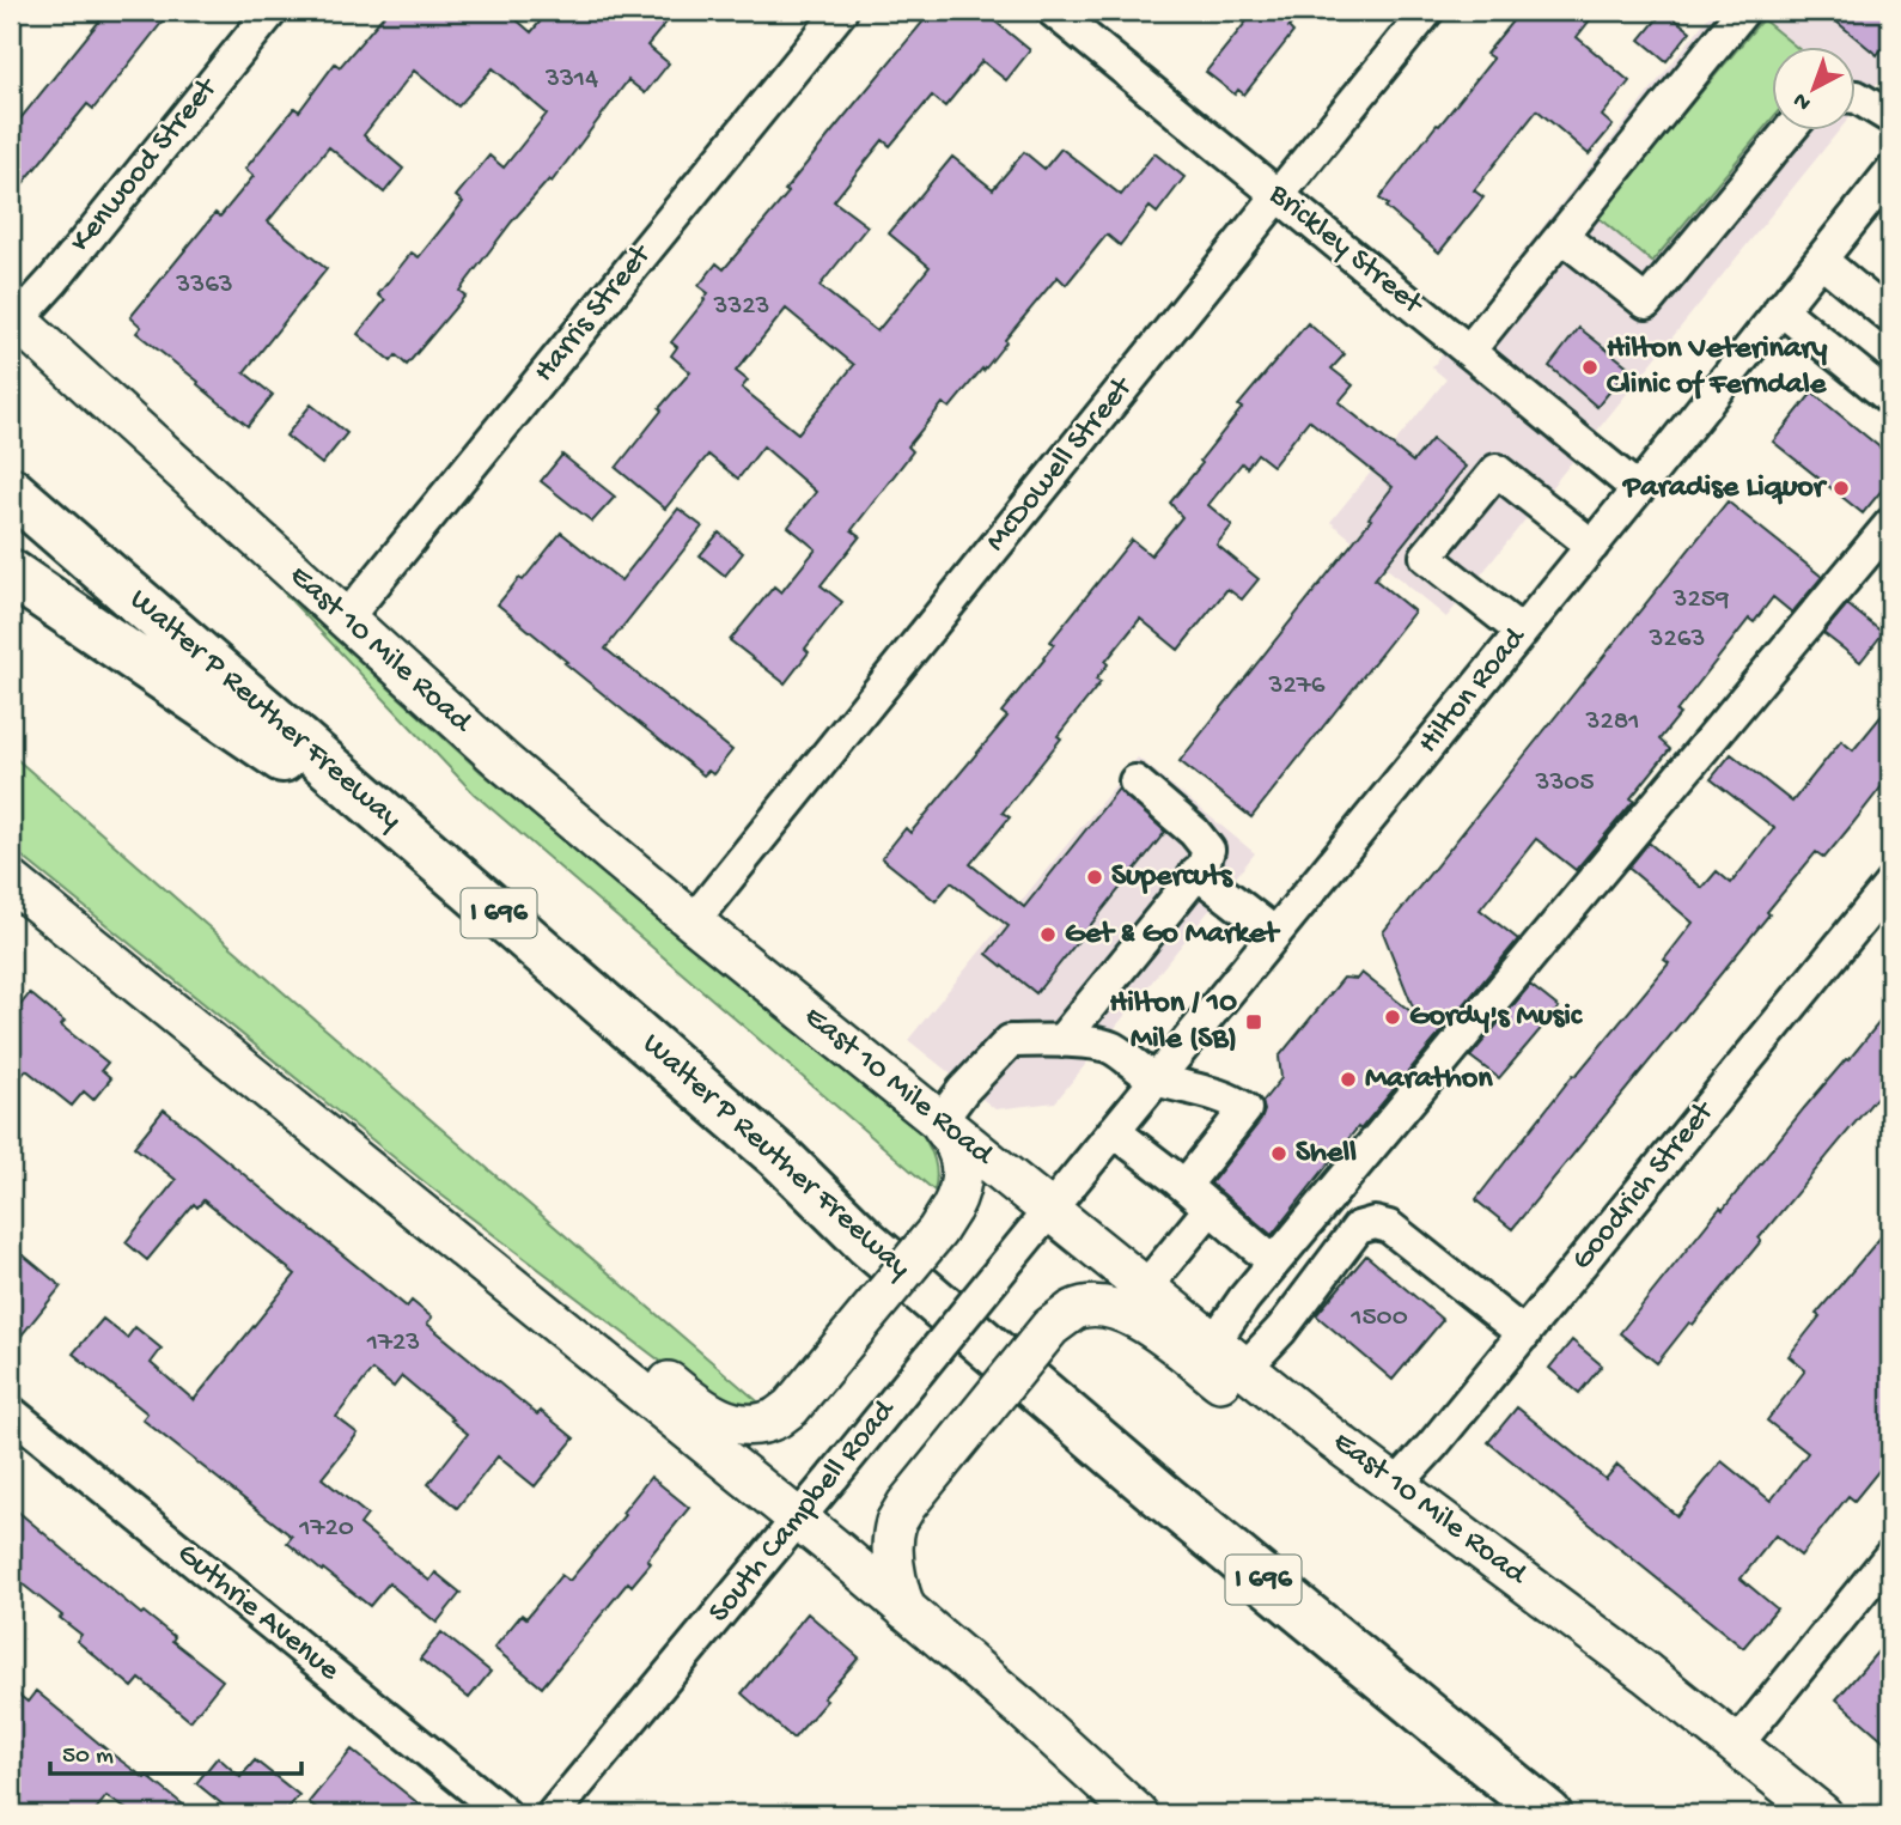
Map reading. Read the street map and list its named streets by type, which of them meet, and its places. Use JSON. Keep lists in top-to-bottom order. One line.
{"streets":{"highway":["Walter P Reuther Freeway","I 696"],"main road":["East 10 Mile Road"],"street":["Kenwood Street","Brickley Street","Harris Street","McDowell Street","Hilton Road","Goodrich Street","South Campbell Road","Guthrie Avenue"]},"crossings":[["Kenwood Street","East 10 Mile Road"],["Brickley Street","McDowell Street"],["Brickley Street","Hilton Road"],["Harris Street","East 10 Mile Road"],["McDowell Street","East 10 Mile Road"],["East 10 Mile Road","Hilton Road"],["East 10 Mile Road","Goodrich Street"],["East 10 Mile Road","South Campbell Road"],["Hilton Road","South Campbell Road"]],"places":{"other":["Hilton Veterinary Clinic of Ferndale","Paradise Liquor","Supercuts","Get & Go Market","Gordy's Music","Marathon","Shell"],"transit":["Hilton / 10 Mile (SB)"]},"house_numbers":["3314","3363","3323","3259","3263","3276","3281","3305","1500","1723","1720"],"scale_bar":"50 m","north":"bottom left"}
